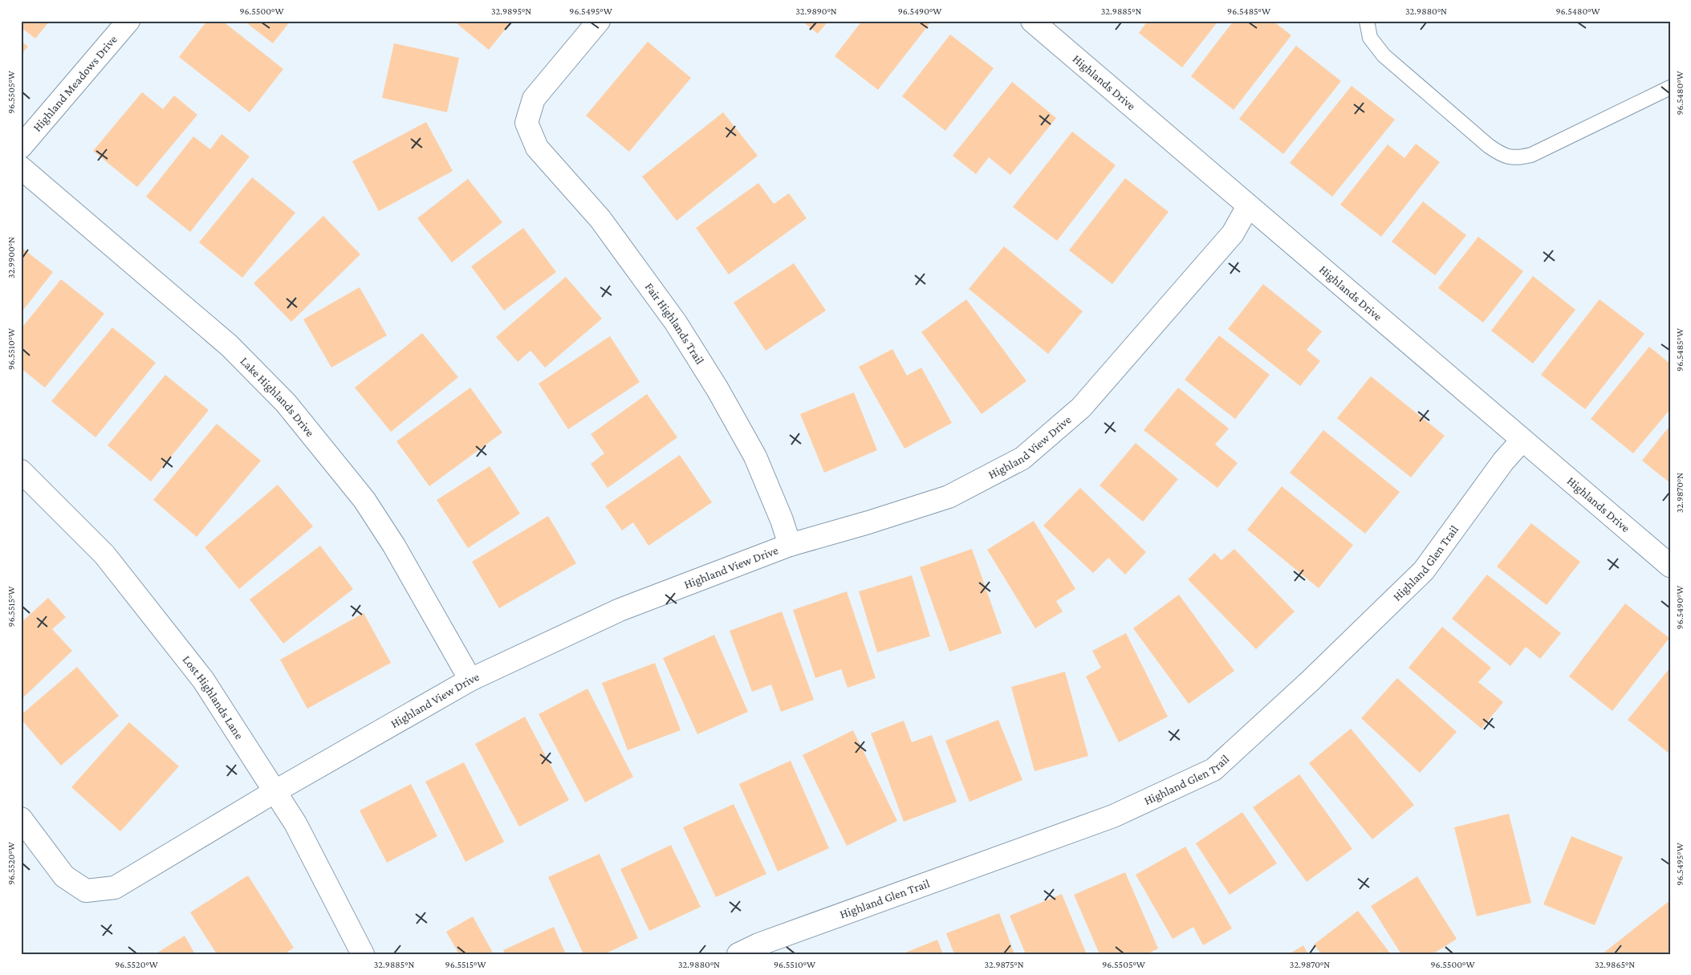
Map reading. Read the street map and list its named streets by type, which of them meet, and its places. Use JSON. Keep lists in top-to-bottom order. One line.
{"streets":{"street":["Highlands Drive","Highland Meadows Drive","Fair Highlands Trail","Lake Highlands Drive","Highland View Drive","Highland Glen Trail","Lost Highlands Lane"]},"crossings":[["Highlands Drive","Highland View Drive"],["Highlands Drive","Highland Glen Trail"],["Fair Highlands Trail","Highland View Drive"],["Lake Highlands Drive","Highland View Drive"],["Highland View Drive","Lost Highlands Lane"]],"coordinates":["96.5500°W","32.9895°N","96.5495°W","32.9890°N","96.5490°W","32.9885°N","96.5485°W","32.9880°N","96.5480°W","96.5505°W","32.9900°N","96.5510°W","32.9870°N","96.5515°W","96.5520°W","32.9875°N","32.9865°N"]}
